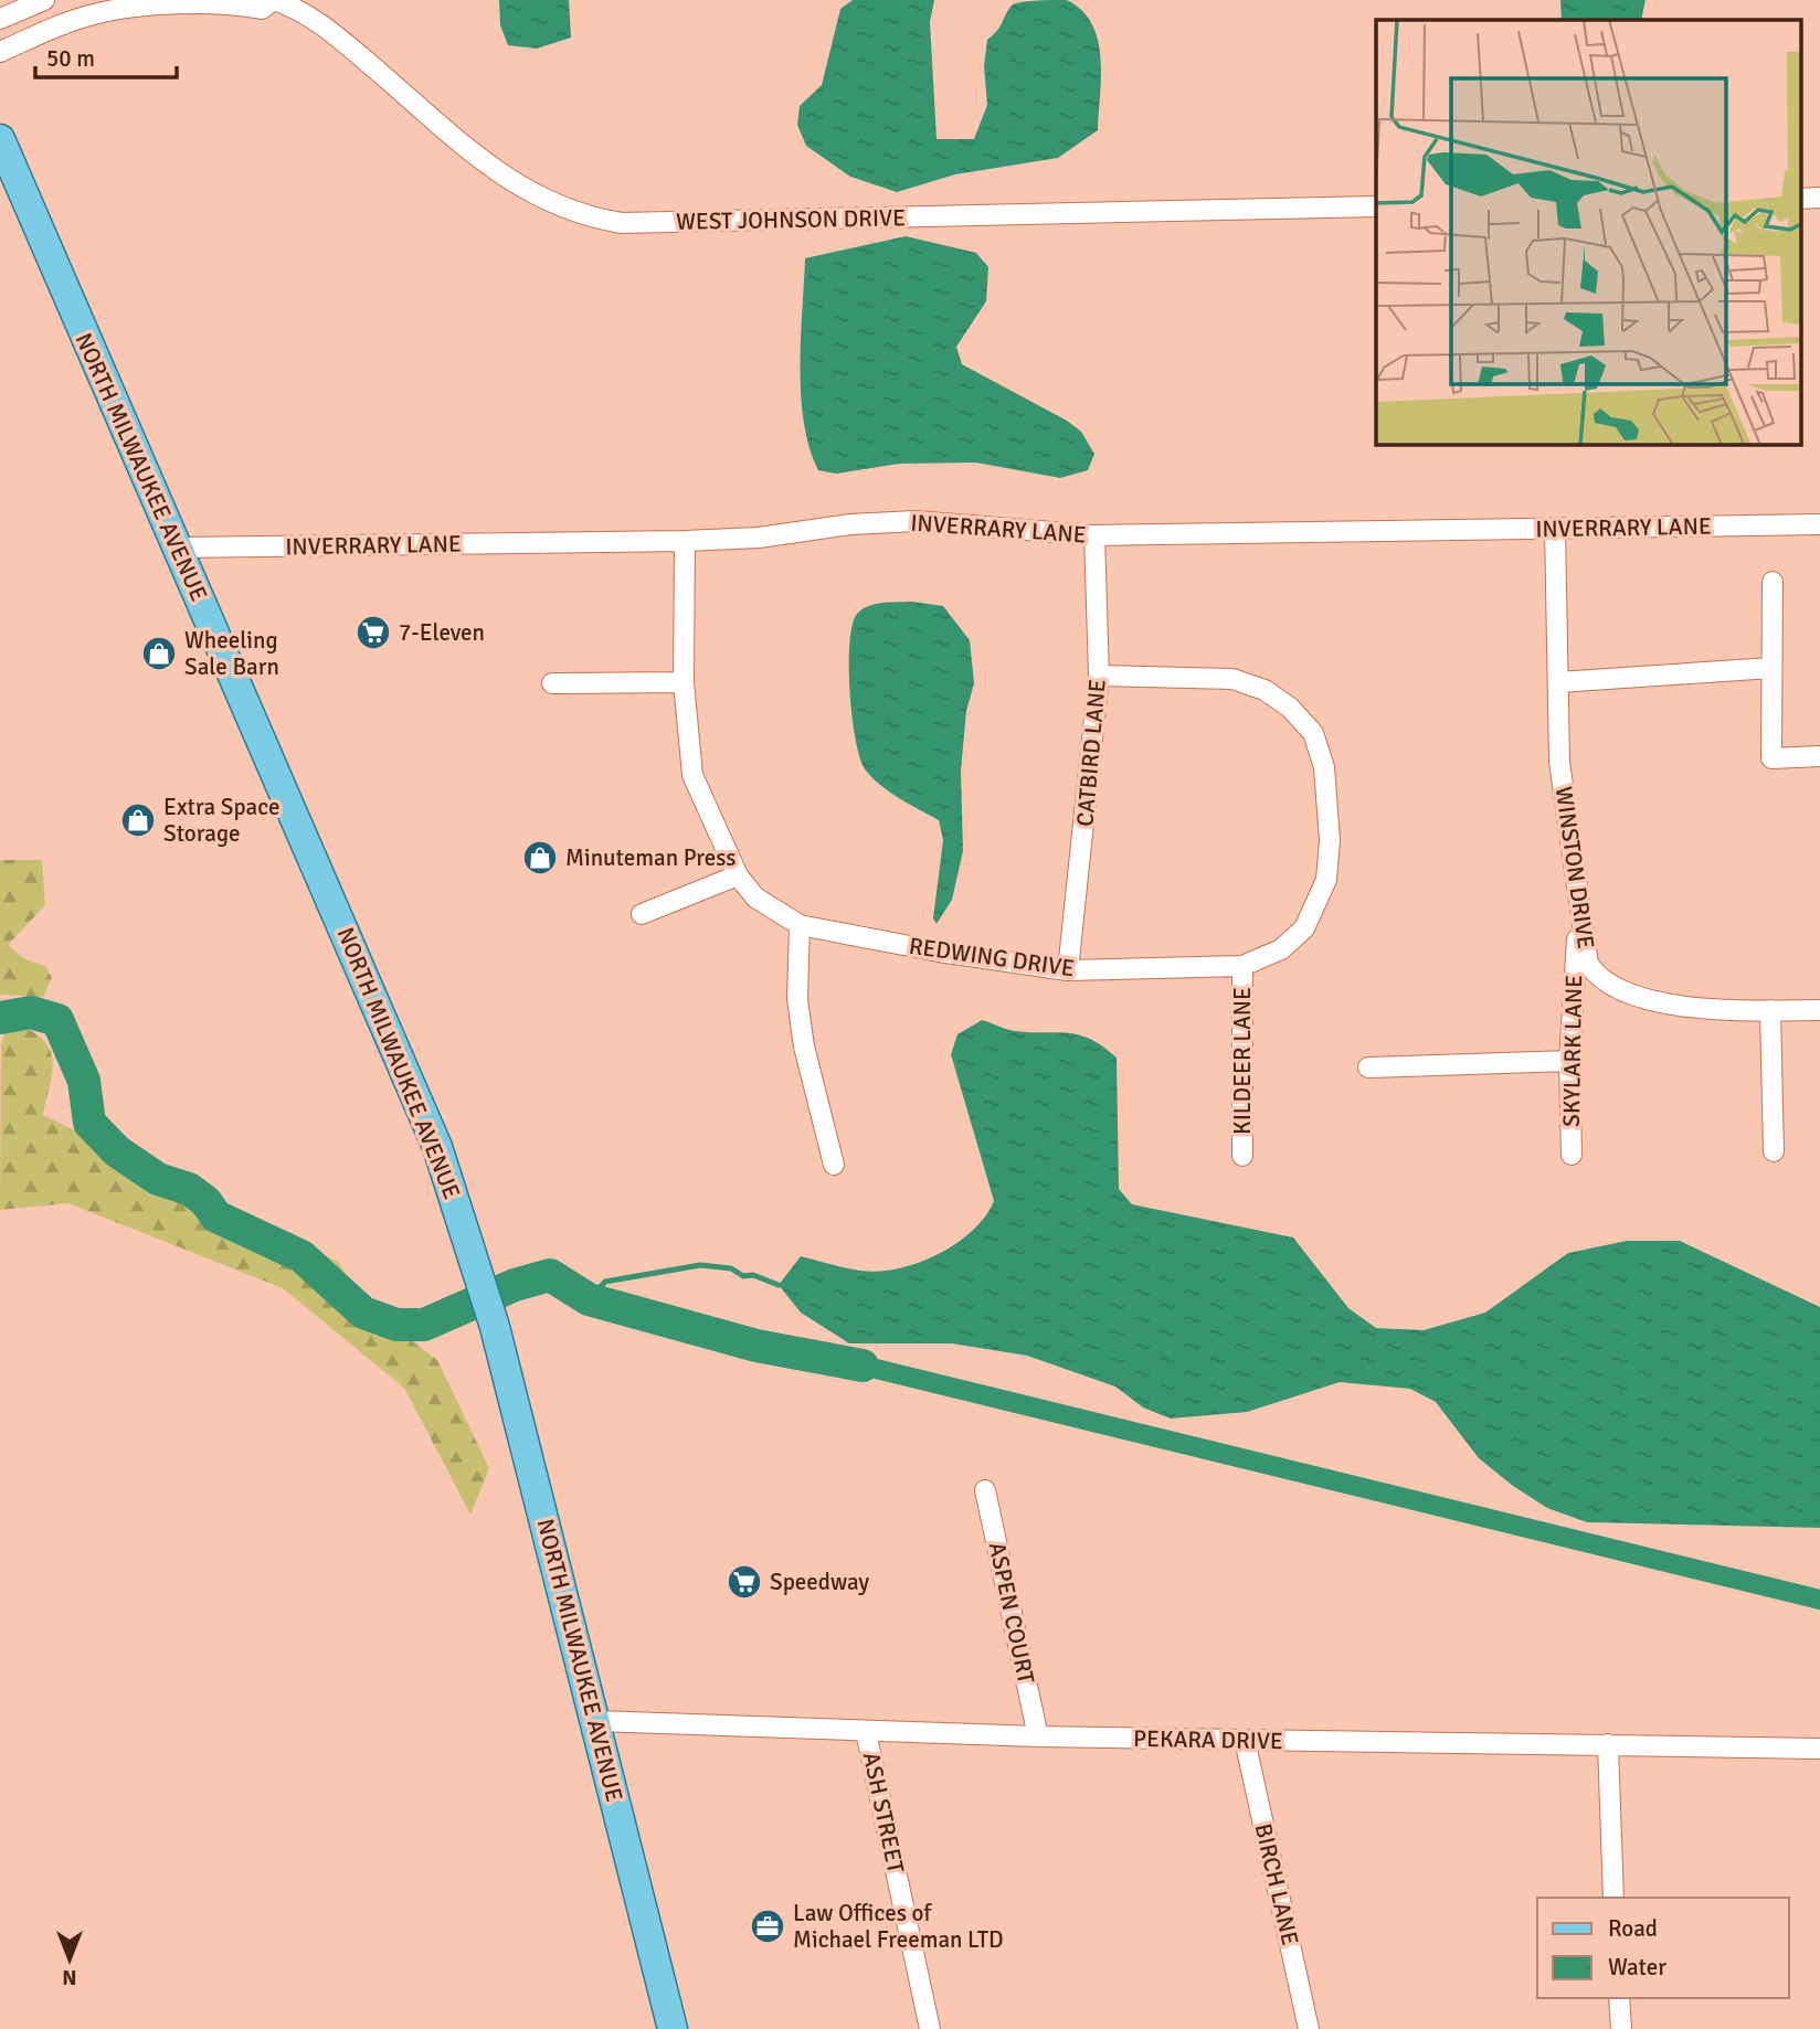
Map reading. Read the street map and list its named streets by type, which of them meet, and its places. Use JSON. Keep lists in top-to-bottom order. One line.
{"streets":{"main road":["NORTH MILWAUKEE AVENUE"],"street":["WEST JOHNSON DRIVE","INVERRARY LANE","CATBIRD LANE","WINSTON DRIVE","REDWING DRIVE","SKYLARK LANE","KILDEER LANE","ASPEN COURT","PEKARA DRIVE","ASH STREET","BIRCH LANE"]},"crossings":[["NORTH MILWAUKEE AVENUE","INVERRARY LANE"],["NORTH MILWAUKEE AVENUE","PEKARA DRIVE"],["INVERRARY LANE","CATBIRD LANE"],["INVERRARY LANE","WINSTON DRIVE"],["INVERRARY LANE","REDWING DRIVE"],["CATBIRD LANE","REDWING DRIVE"],["WINSTON DRIVE","SKYLARK LANE"],["REDWING DRIVE","KILDEER LANE"],["ASPEN COURT","PEKARA DRIVE"],["PEKARA DRIVE","ASH STREET"],["PEKARA DRIVE","BIRCH LANE"]],"places":{"supermarket":["7-Eleven","Speedway"],"shop":["Wheeling Sale Barn","Extra Space Storage","Minuteman Press"],"office":["Law Offices of Michael Freeman LTD"]},"legend":["Road","Water"],"scale_bar":"50 m","north":"bottom"}
